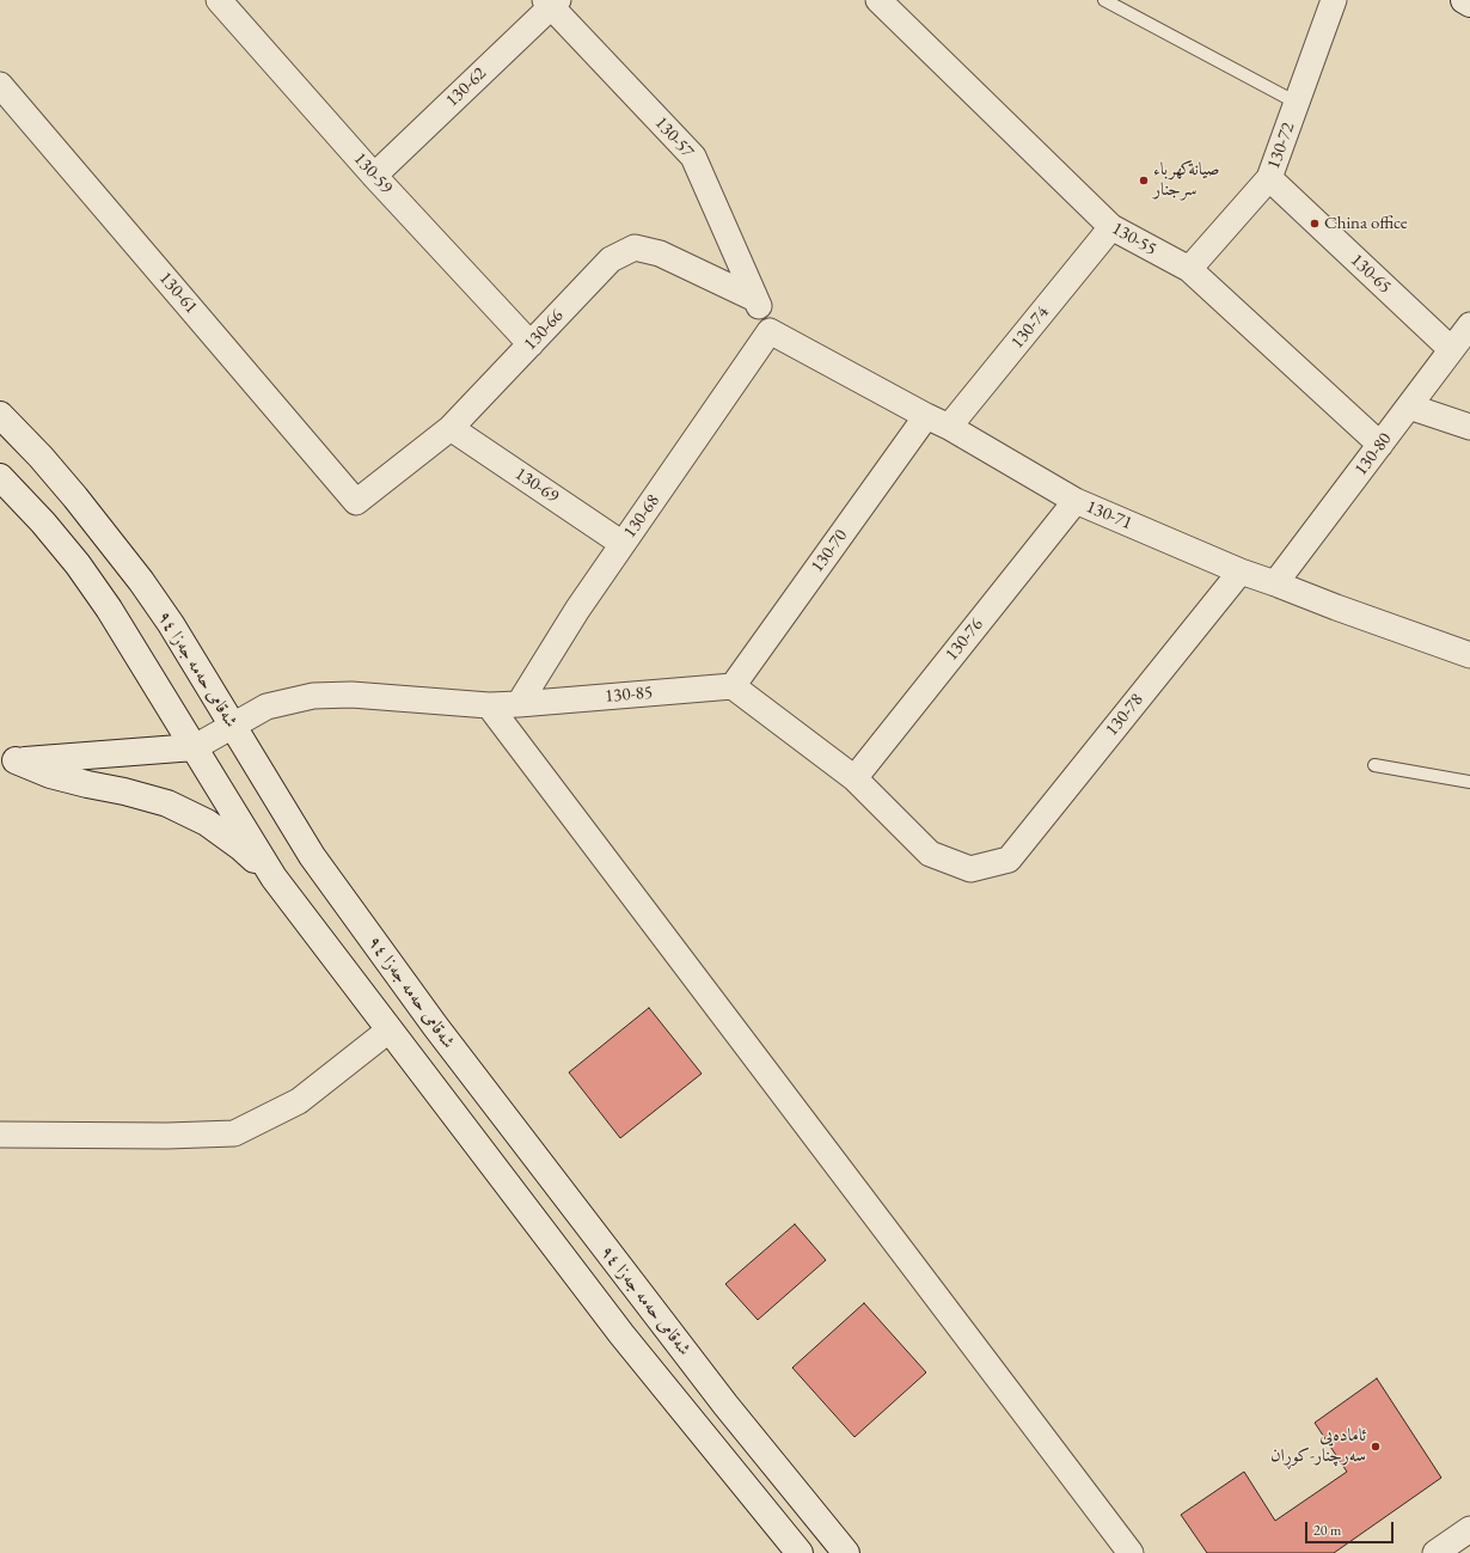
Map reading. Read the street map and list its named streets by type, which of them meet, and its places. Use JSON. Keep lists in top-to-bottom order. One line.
{"streets":{"main road":["شەقامی حەمە جەزا ٩٤"],"street":["130-62","130-57","130-72","130-59","130-55","130-65","130-61","130-74","130-66","130-80","130-69","130-71","130-68","130-70","130-76","130-85","130-78"]},"crossings":[["130-62","130-57"],["130-62","130-59"],["130-57","130-66"],["130-57","130-71"],["130-57","130-68"],["130-72","130-55"],["130-72","130-65"],["130-59","130-66"],["130-55","130-74"],["130-55","130-80"],["130-65","130-80"],["130-61","130-66"],["130-74","130-71"],["130-66","130-69"],["130-80","130-71"],["130-69","130-68"],["130-71","130-68"],["130-71","130-70"],["130-71","130-76"],["130-71","130-78"],["130-68","130-85"],["130-70","130-85"],["130-76","130-78"],["شەقامی حەمە جەزا ٩٤","130-85"]],"places":["صيانةكهرباء سرجنار","China office","ئامادەیی سەرچنار-کوڕان"],"scale_bar":"20 m"}
